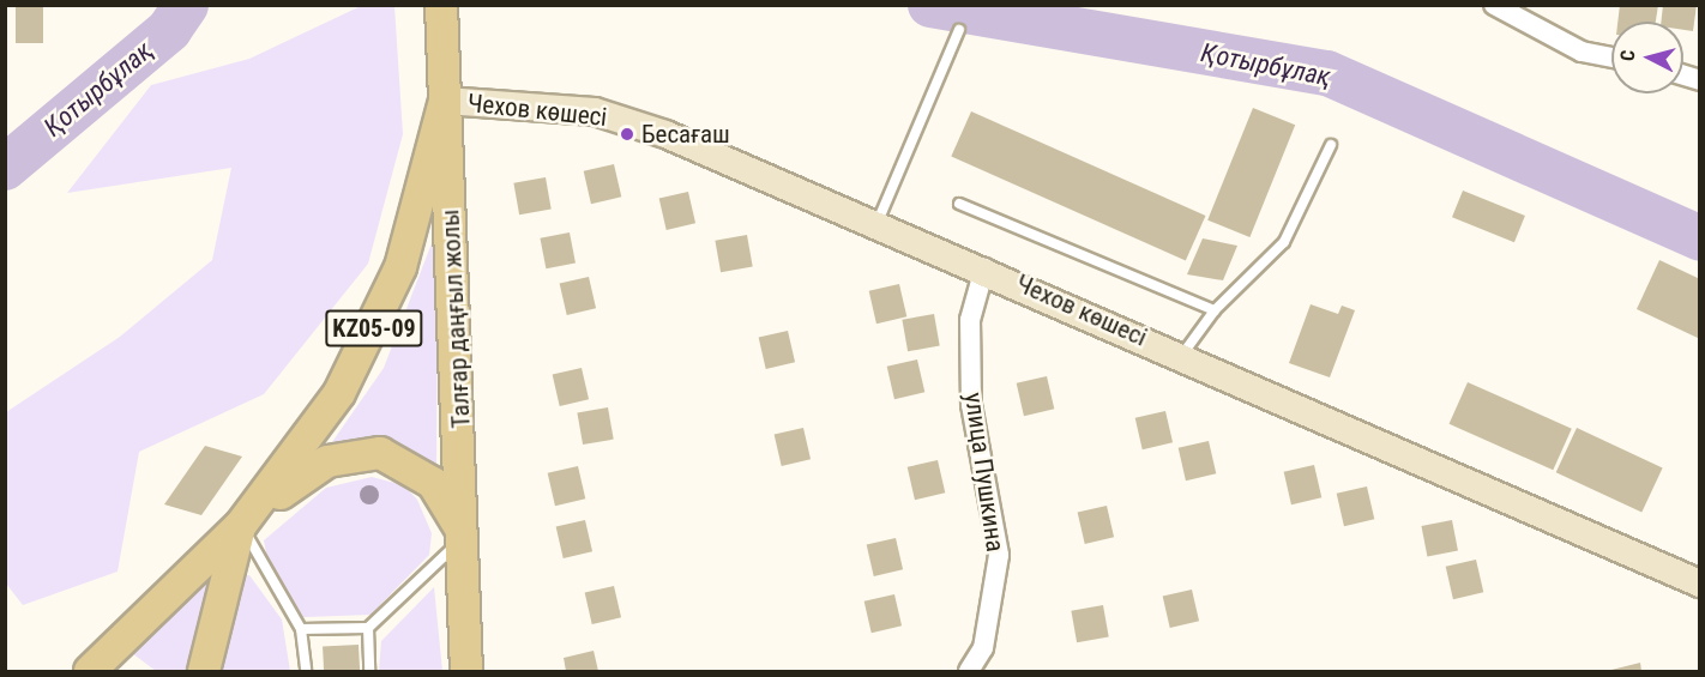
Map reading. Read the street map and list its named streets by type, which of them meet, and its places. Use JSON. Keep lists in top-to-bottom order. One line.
{"streets":{"main road":["Чехов көшесі","Талғар даңғыл жолы","KZ05-09"],"street":["улица Пушкина"]},"crossings":[["Чехов көшесі","Талғар даңғыл жолы"],["Чехов көшесі","улица Пушкина"],["Талғар даңғыл жолы","KZ05-09"]],"water":["Қотырбұлақ"],"places":["Бесағаш"],"north":"left"}
